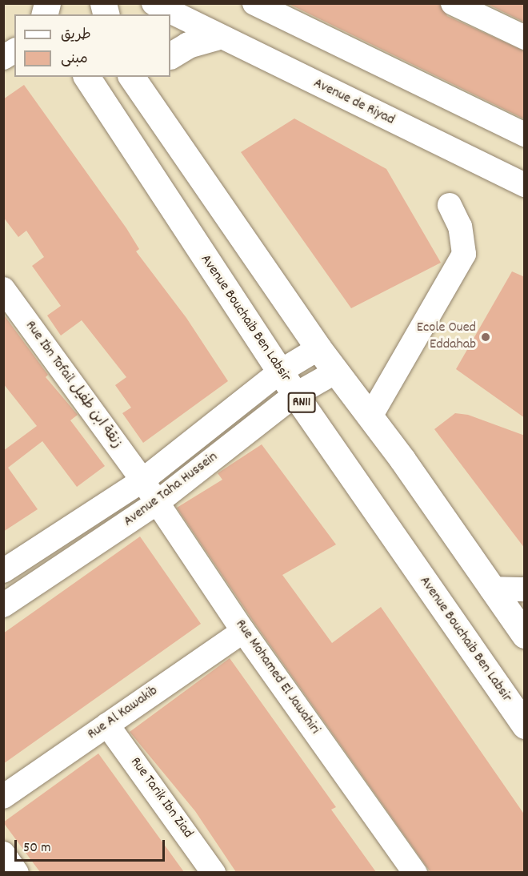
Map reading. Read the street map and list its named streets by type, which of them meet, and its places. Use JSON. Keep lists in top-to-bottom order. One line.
{"streets":{"main road":["Avenue Bouchaib Ben Labsir","RN11"],"street":["Avenue de Riyad","Rue Ibn Tofail زنقة ابن طفيل","Avenue Taha Hussein","Rue Mohamed El Jawahiri","Rue Al Kawakib","Rue Tarik Ibn Ziad"]},"crossings":[["Avenue Bouchaib Ben Labsir","Avenue Taha Hussein"],["Rue Ibn Tofail زنقة ابن طفيل","Avenue Taha Hussein"],["Rue Ibn Tofail زنقة ابن طفيل","Rue Mohamed El Jawahiri"],["Avenue Taha Hussein","Rue Mohamed El Jawahiri"],["Rue Mohamed El Jawahiri","Rue Al Kawakib"],["Rue Al Kawakib","Rue Tarik Ibn Ziad"]],"places":["Ecole Oued Eddahab"],"legend":["طريق","مبنى"],"scale_bar":"50 m"}
